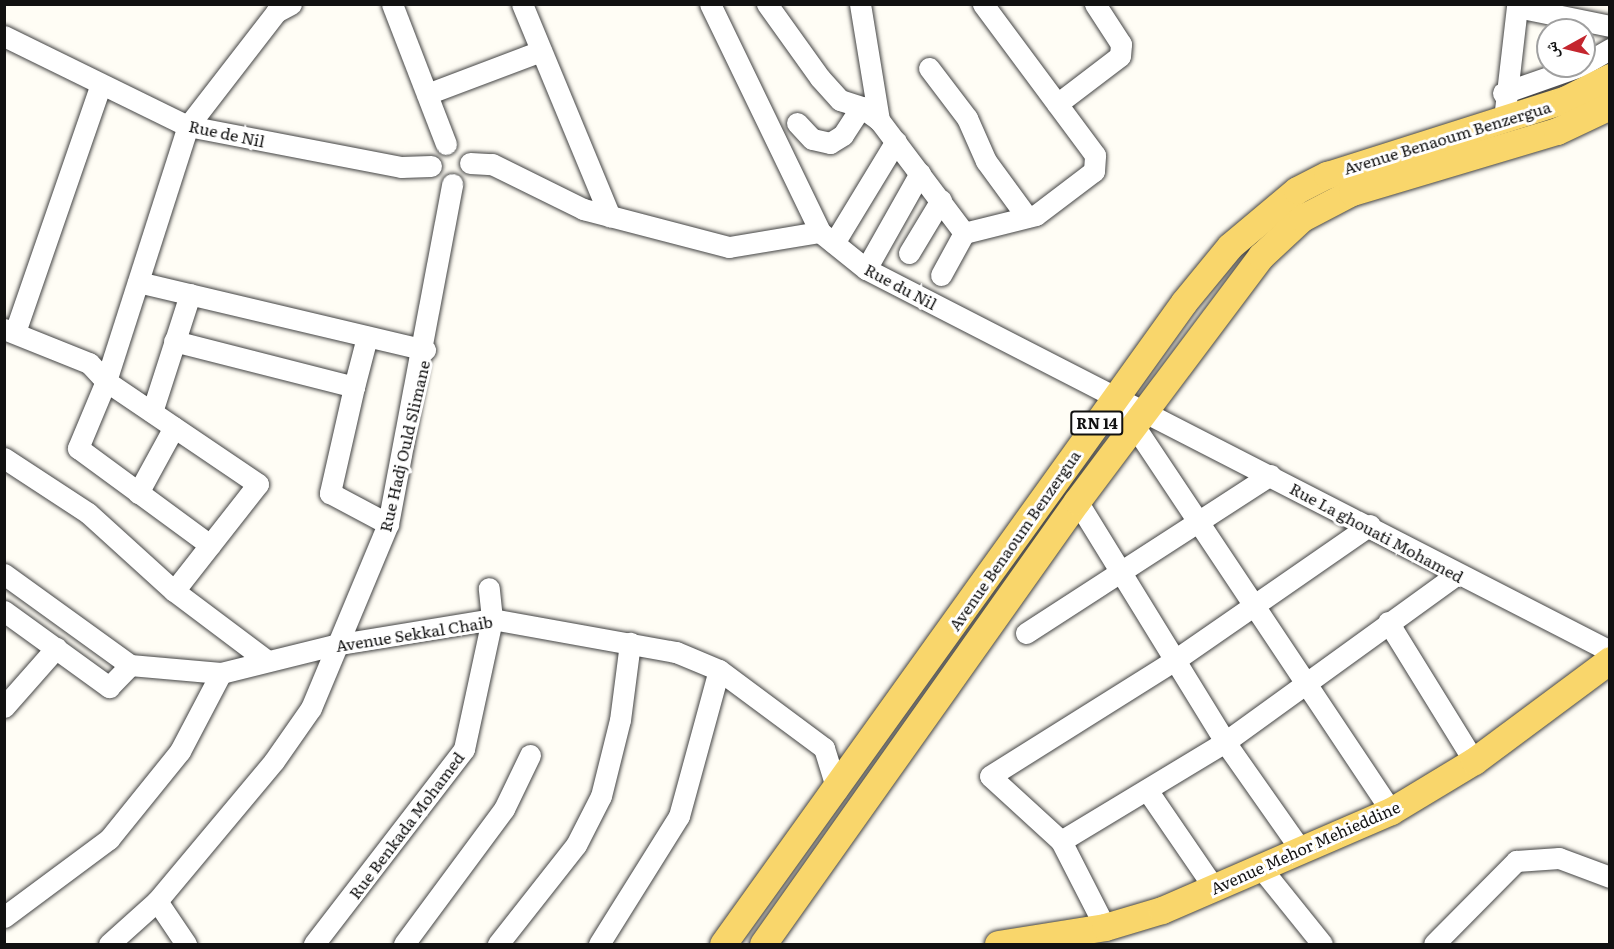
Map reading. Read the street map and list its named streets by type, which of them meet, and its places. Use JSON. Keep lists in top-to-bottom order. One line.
{"streets":{"main road":["Avenue Benaoum Benzergua","RN 14","Avenue Mehor Mehieddine"],"street":["Rue de Nil","Rue du Nil","Rue Hadj Ould Slimane","Rue La ghouati Mohamed","Avenue Sekkal Chaib","Rue Benkada Mohamed"]},"crossings":[["Rue de Nil","Rue Hadj Ould Slimane"],["Avenue Benaoum Benzergua","Rue du Nil"],["Avenue Benaoum Benzergua","Rue La ghouati Mohamed"],["Rue Hadj Ould Slimane","Avenue Sekkal Chaib"],["Avenue Sekkal Chaib","Rue Benkada Mohamed"]],"north":"left"}
